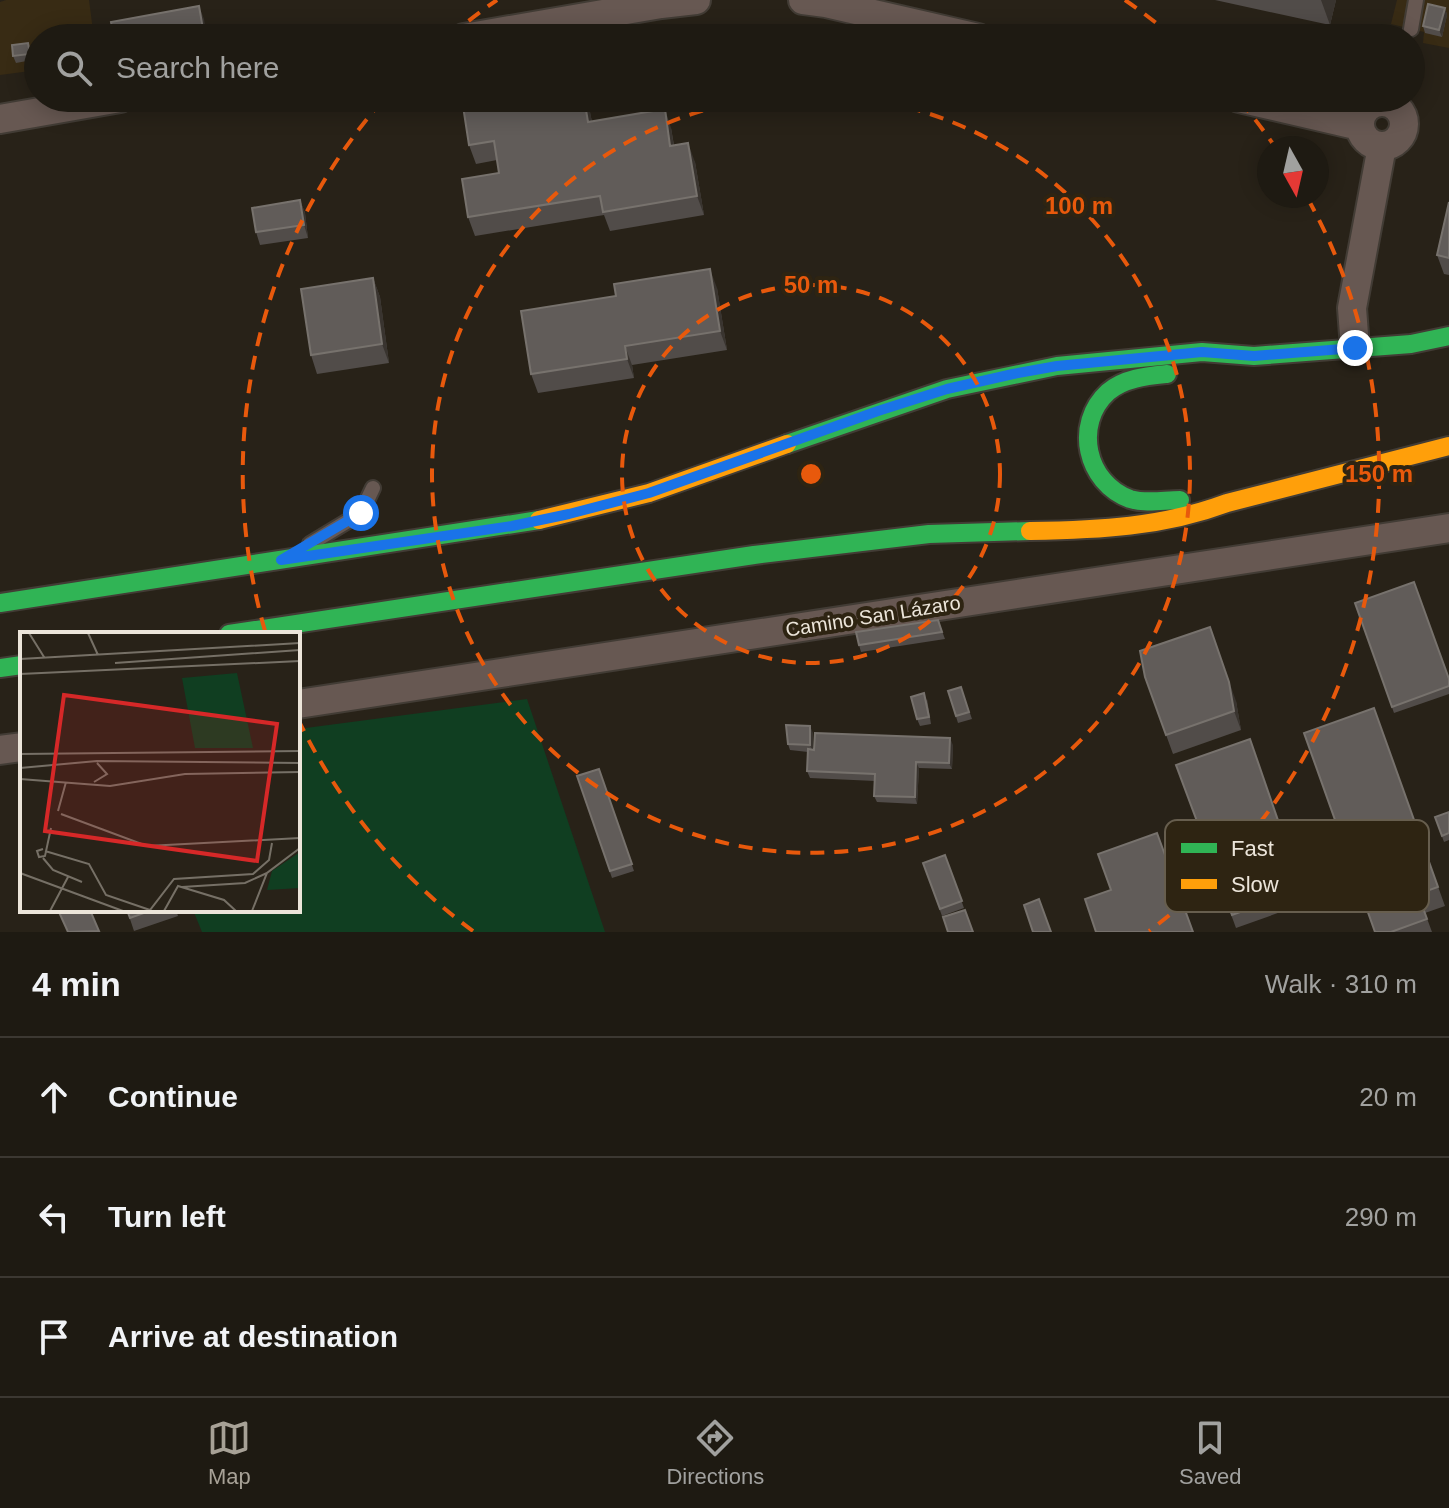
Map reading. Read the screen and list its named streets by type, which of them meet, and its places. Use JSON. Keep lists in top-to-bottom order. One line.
{"streets":{"street":["Camino San Lázaro"]},"legend":["Fast","Slow"],"north":"bottom","page":{"search":"Search here","heading":["4 min","Walk · 310 m"],"list":[["Continue","20 m"],["Turn left","290 m"],"Arrive at destination"],"nav":["Map","Directions","Saved"]},"rings":["100 m","50 m","150 m"]}
